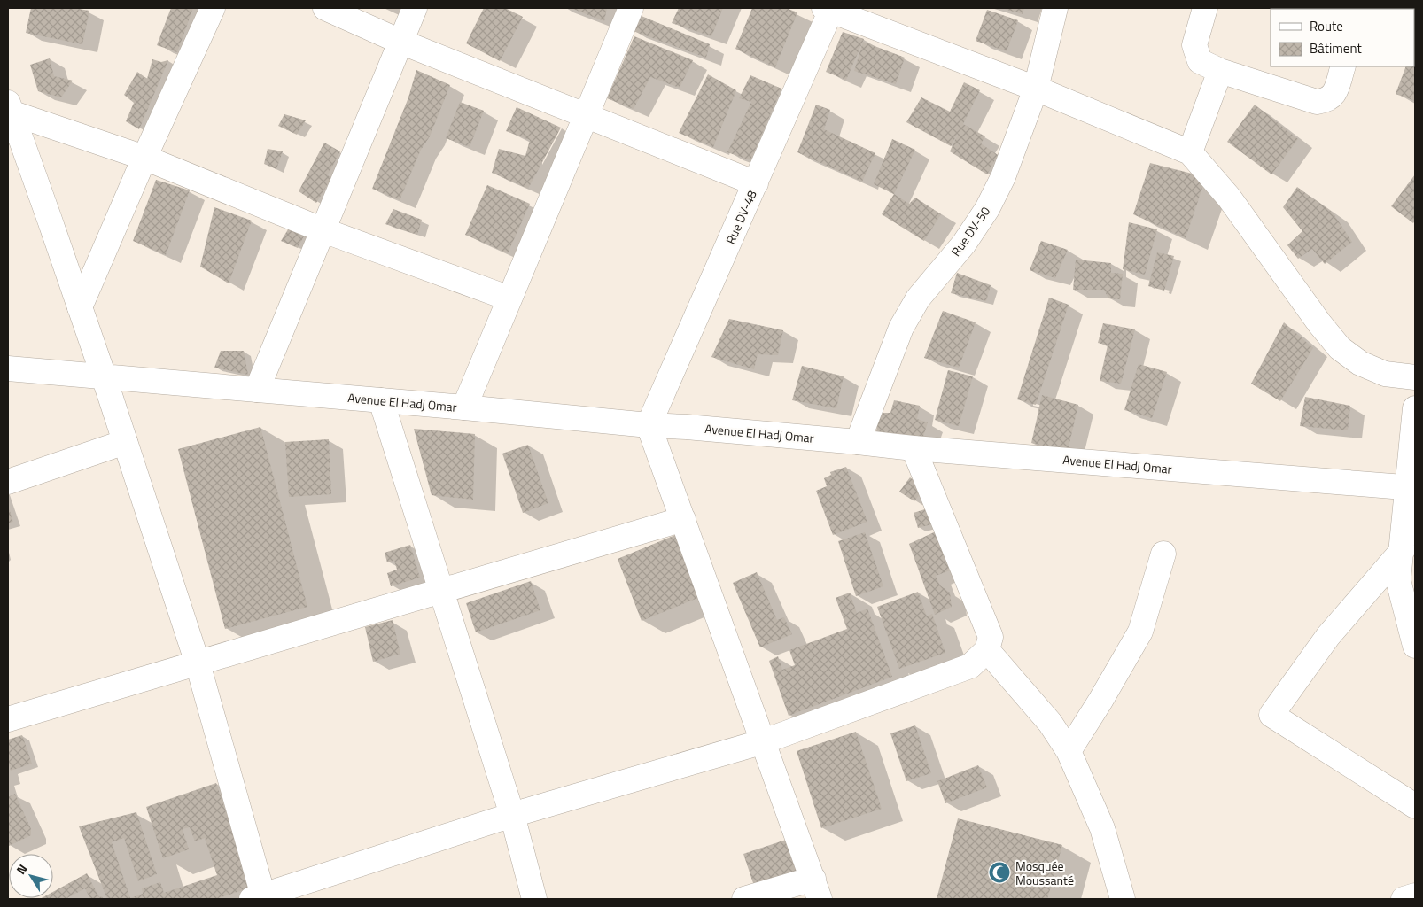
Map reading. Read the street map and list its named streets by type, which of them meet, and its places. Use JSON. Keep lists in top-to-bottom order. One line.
{"streets":{"street":["Rue DV-48","Rue DV-50","Avenue El Hadj Omar"]},"crossings":[["Rue DV-48","Avenue El Hadj Omar"],["Rue DV-50","Avenue El Hadj Omar"]],"places":{"mosque":["Mosquée Moussanté"]},"legend":["Route","Bâtiment"],"north":"top left"}
